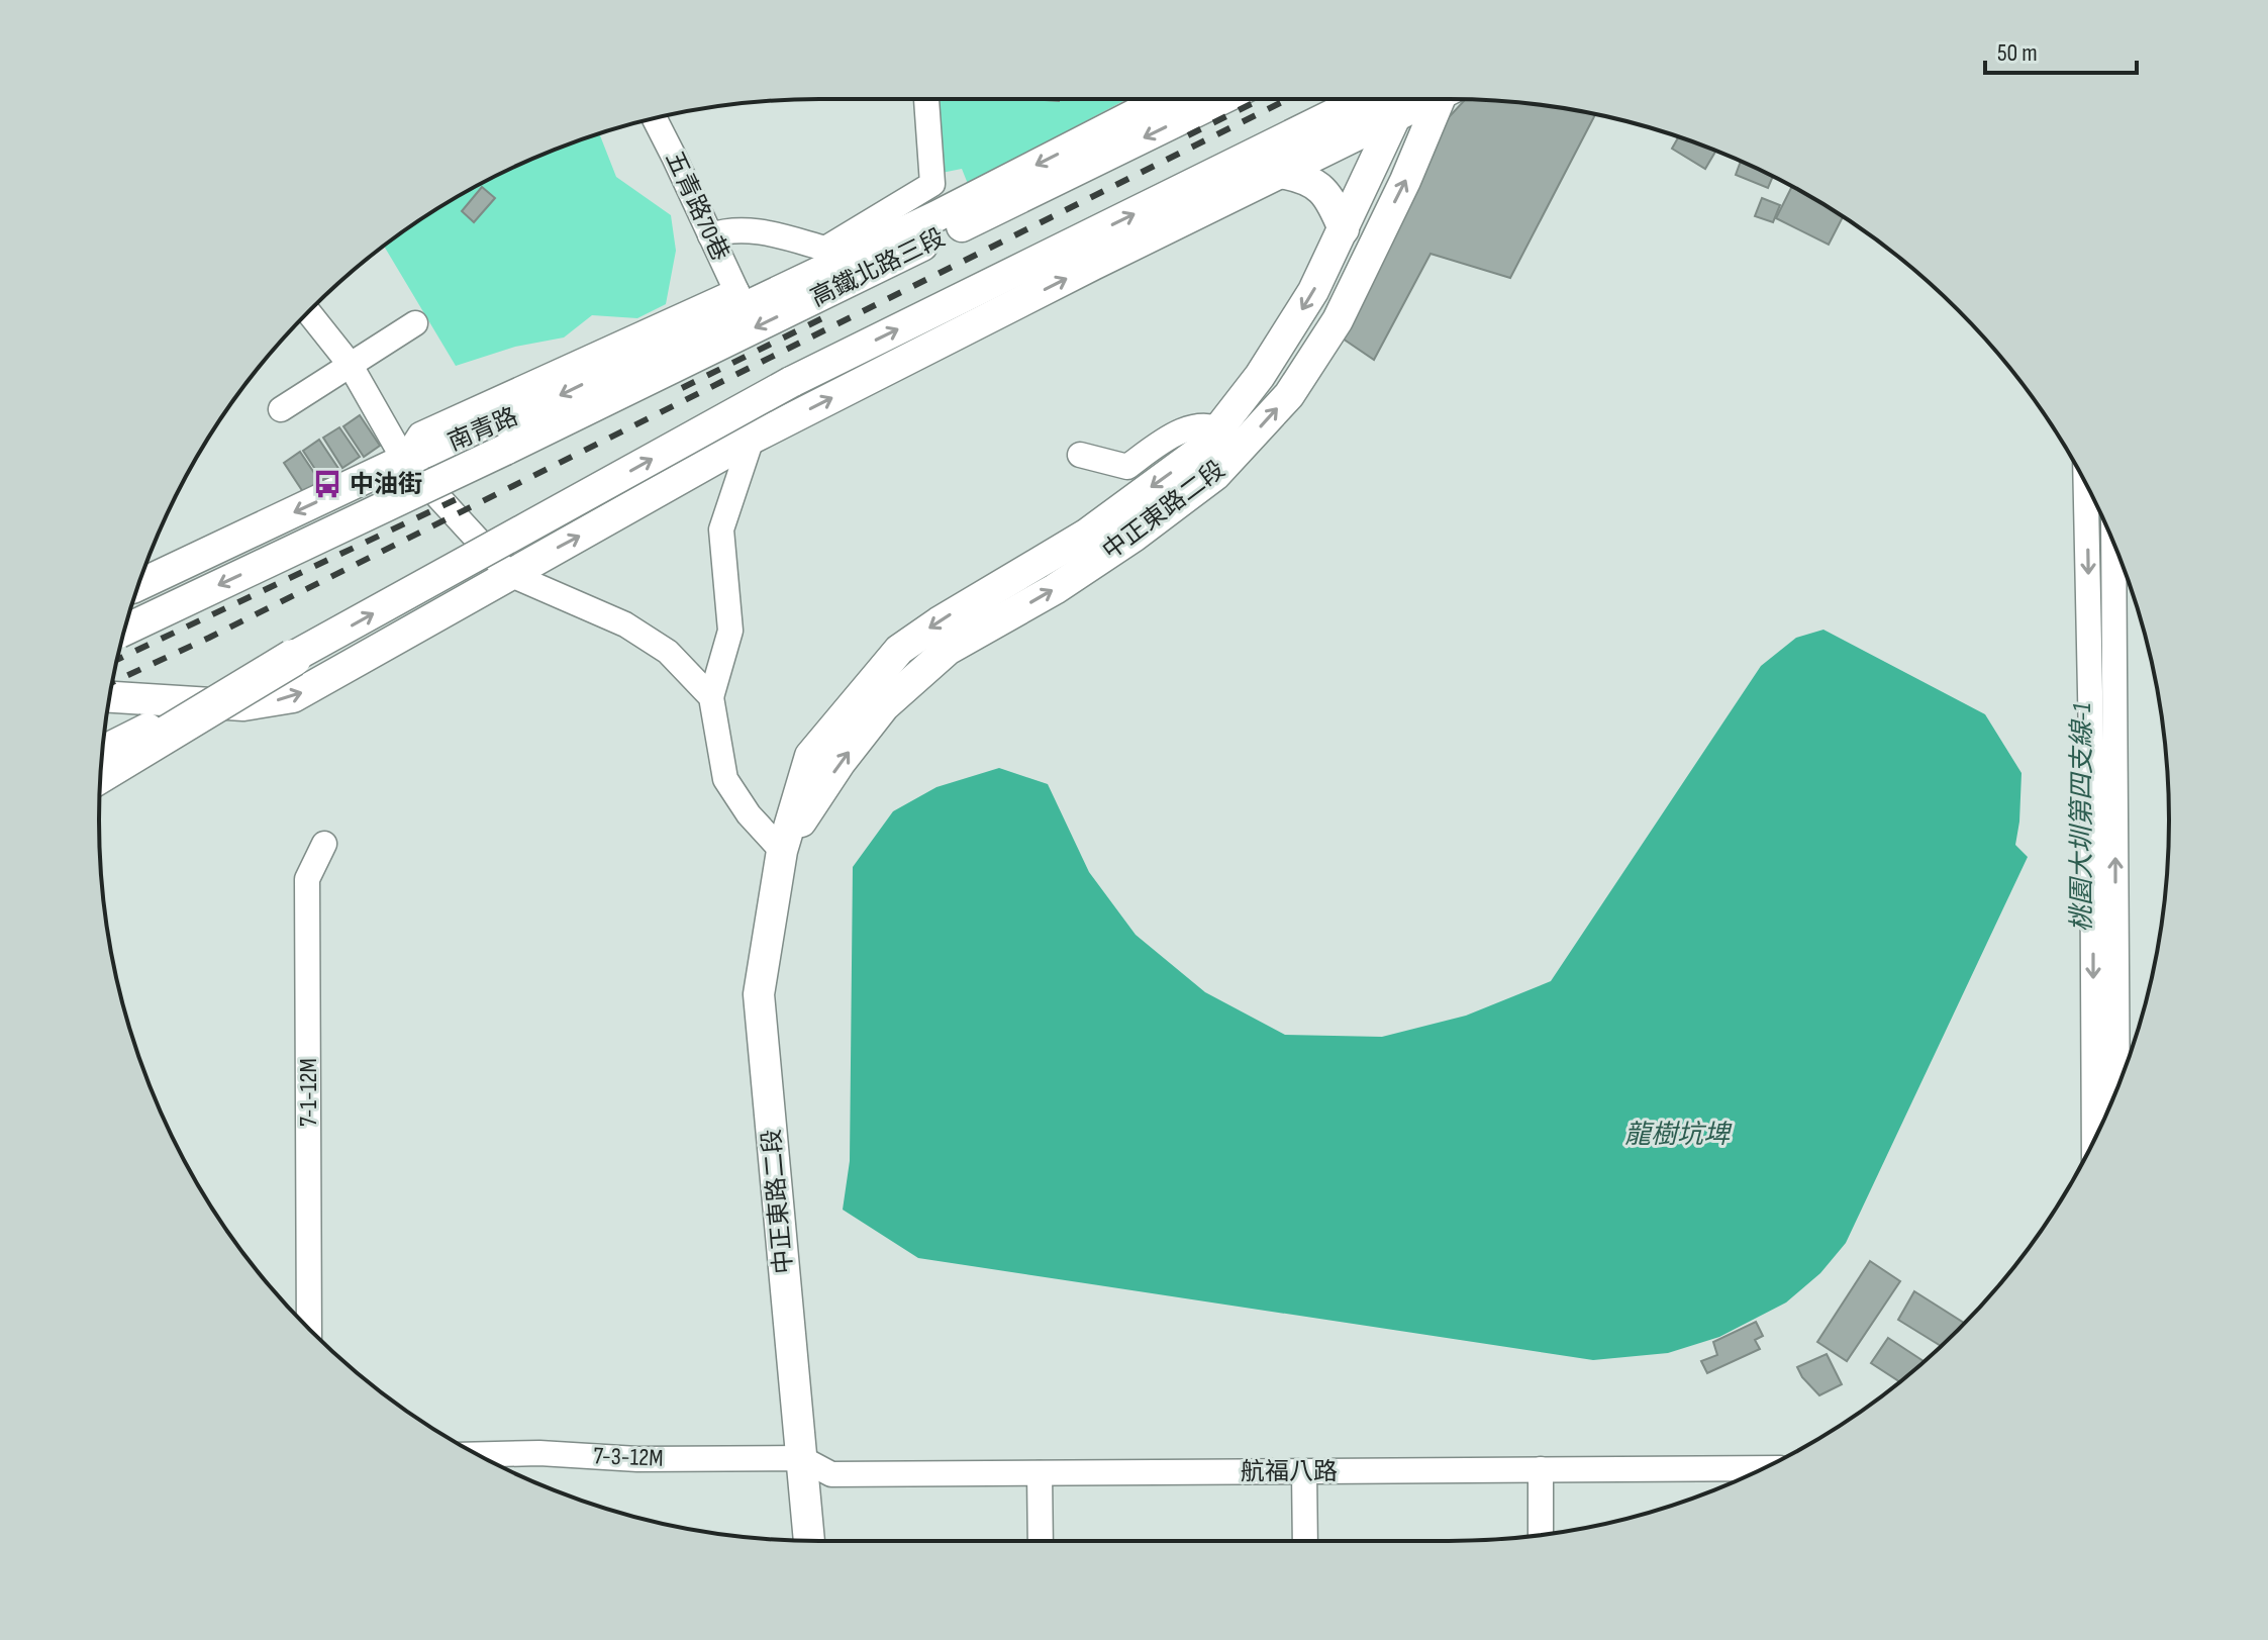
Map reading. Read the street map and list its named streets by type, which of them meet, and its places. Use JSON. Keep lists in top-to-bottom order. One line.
{"streets":{"main road":["高鐵北路三段","南青路","中正東路二段"],"street":["五青路70巷","7-1-12M","7-3-12M","航福八路"]},"crossings":[["五青路70巷","高鐵北路三段"],["五青路70巷","南青路"],["高鐵北路三段","南青路"],["中正東路二段","7-3-12M"],["中正東路二段","航福八路"],["7-3-12M","航福八路"]],"water":["桃園大圳第四支線-1","龍樹坑埤"],"places":{"bus stop":["中油街"]},"scale_bar":"50 m"}
